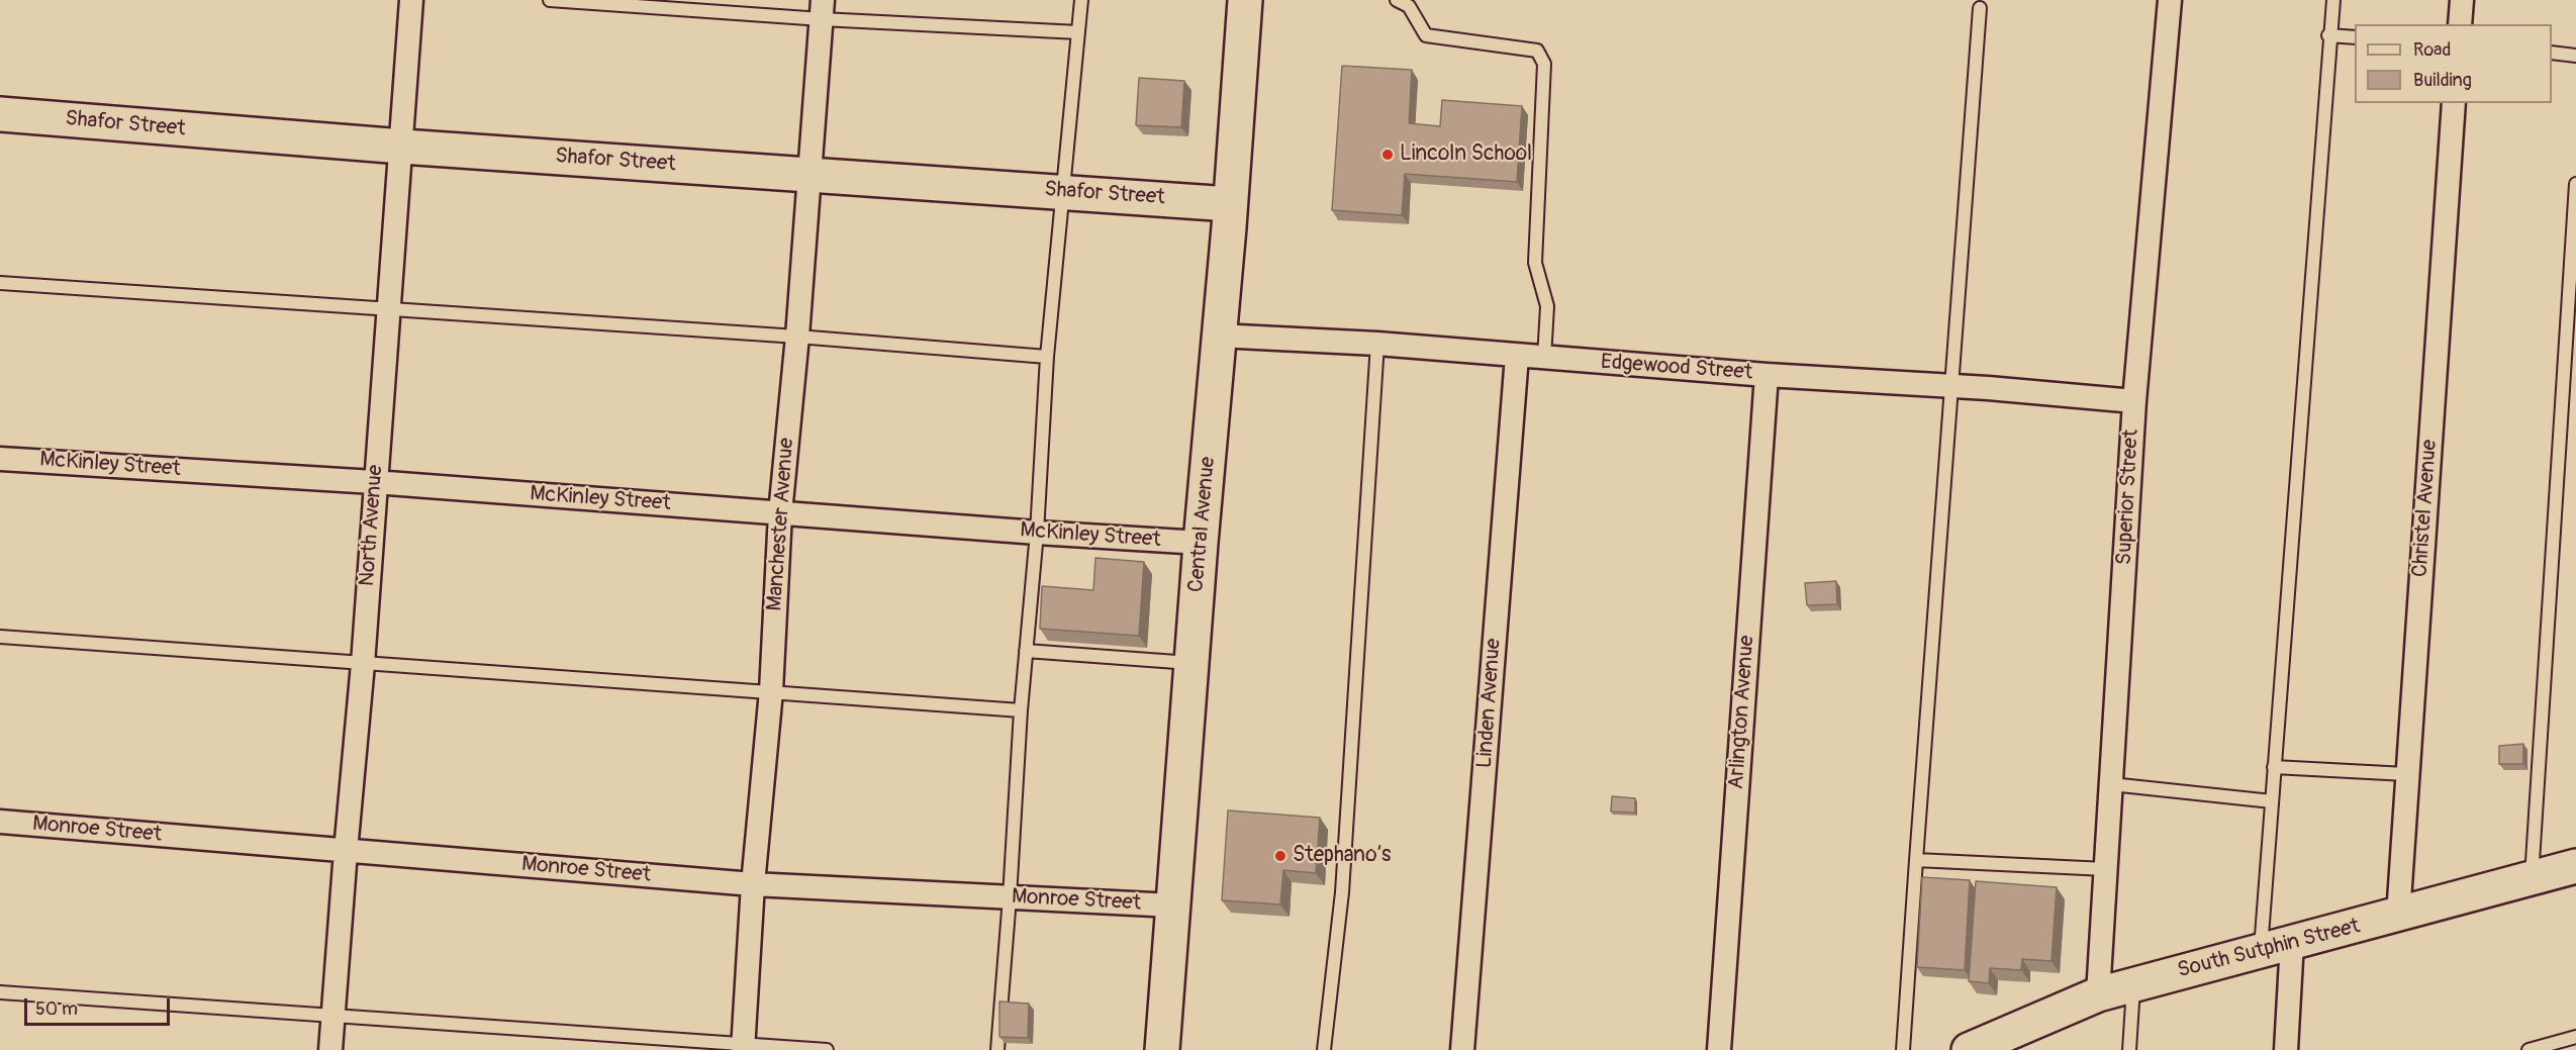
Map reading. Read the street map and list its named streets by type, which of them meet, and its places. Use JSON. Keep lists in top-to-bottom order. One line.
{"streets":{"street":["Shafor Street","Edgewood Street","McKinley Street","Superior Street","Christel Avenue","Manchester Avenue","Central Avenue","North Avenue","Linden Avenue","Arlington Avenue","Monroe Street","South Sutphin Street"]},"crossings":[["Shafor Street","Manchester Avenue"],["Shafor Street","Central Avenue"],["Shafor Street","North Avenue"],["Edgewood Street","Superior Street"],["Edgewood Street","Central Avenue"],["Edgewood Street","Linden Avenue"],["Edgewood Street","Arlington Avenue"],["McKinley Street","Manchester Avenue"],["McKinley Street","Central Avenue"],["McKinley Street","North Avenue"],["Superior Street","South Sutphin Street"],["Christel Avenue","South Sutphin Street"],["Manchester Avenue","Monroe Street"],["Central Avenue","Monroe Street"],["North Avenue","Monroe Street"]],"places":["Lincoln School","Stephano’s"],"legend":["Road","Building"],"scale_bar":"50 m"}
